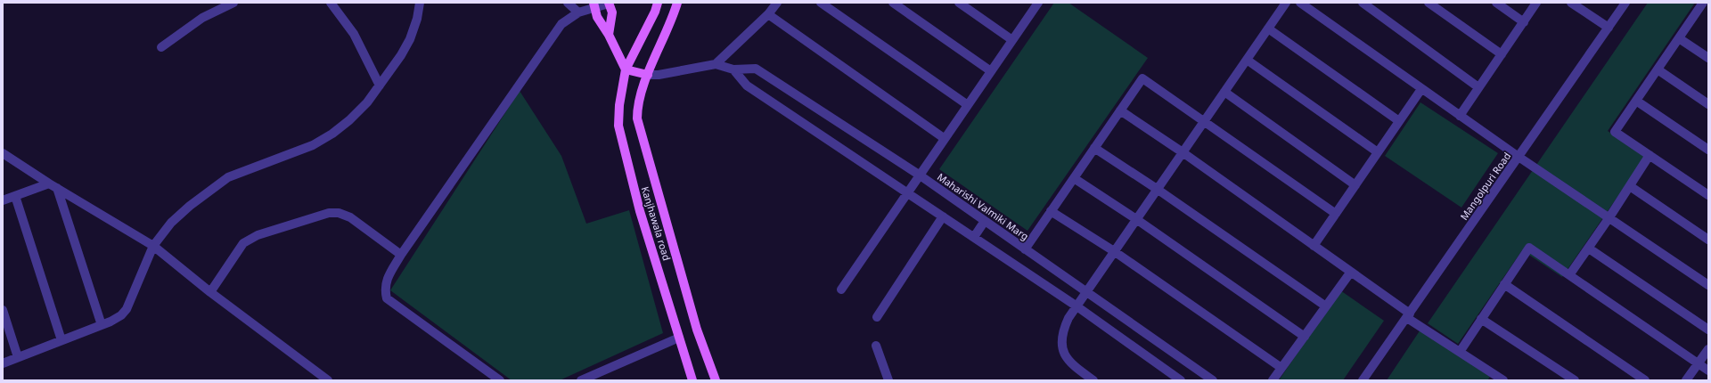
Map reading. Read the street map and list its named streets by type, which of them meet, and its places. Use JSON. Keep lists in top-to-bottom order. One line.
{"streets":{"main road":["Kanjhawala road"],"street":["Mangolpuri Road","Maharishi Valmiki Marg"]},"crossings":[["Maharishi Valmiki Marg","Kanjhawala road"]]}
